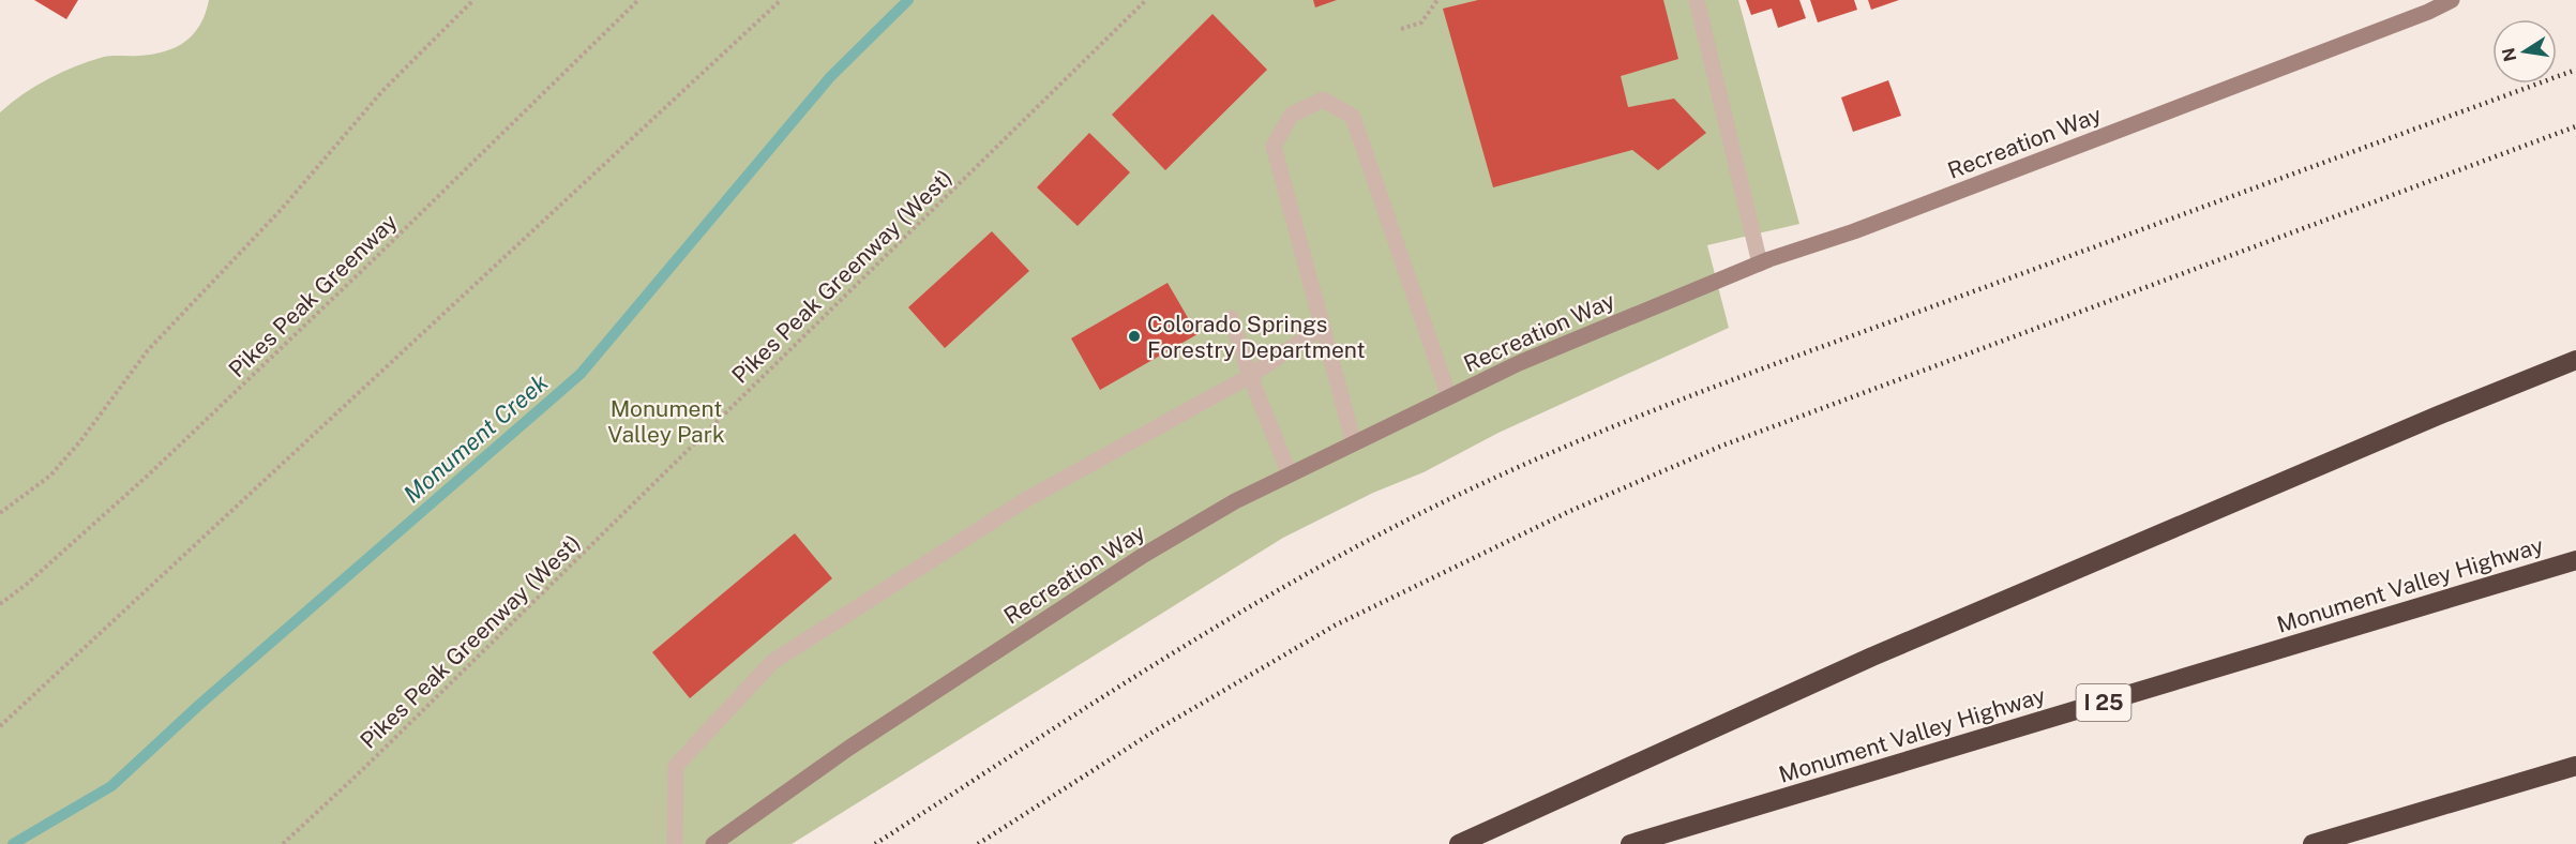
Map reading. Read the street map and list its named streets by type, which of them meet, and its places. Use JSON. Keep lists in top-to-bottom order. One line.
{"streets":{"highway":["Monument Valley Highway","I 25"],"street":["Recreation Way"],"path":["Pikes Peak Greenway (West)","Pikes Peak Greenway"]},"water":["Monument Creek"],"parks":["Monument Valley Park"],"places":["Colorado Springs Forestry Department"],"north":"left"}
